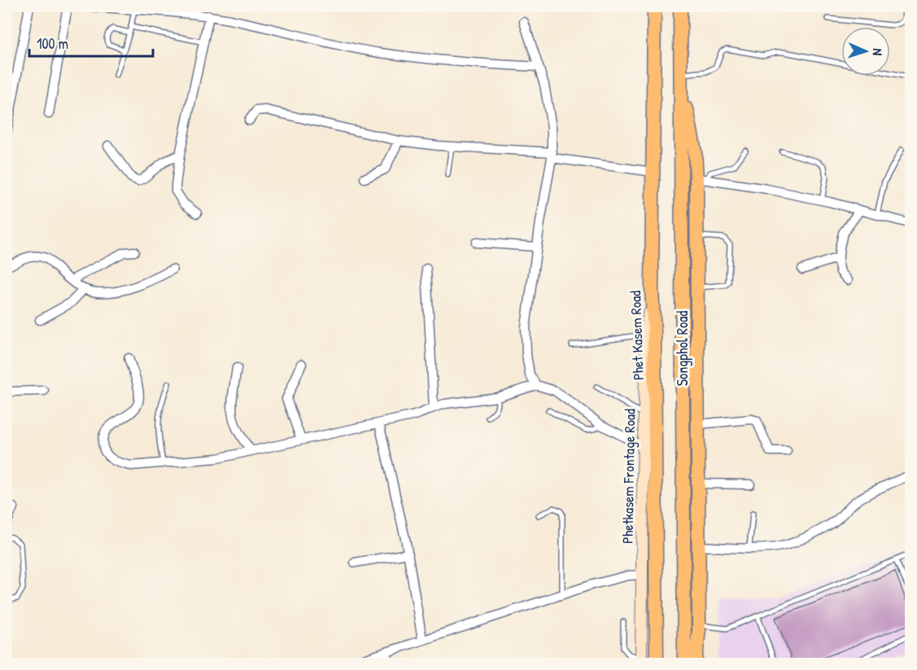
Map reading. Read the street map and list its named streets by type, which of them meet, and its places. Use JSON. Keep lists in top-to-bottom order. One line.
{"streets":{"highway":["Phet Kasem Road","Songphol Road"],"main road":["Phetkasem Frontage Road"]},"crossings":[["Phet Kasem Road","Phetkasem Frontage Road"]],"scale_bar":"100 m","north":"right"}
